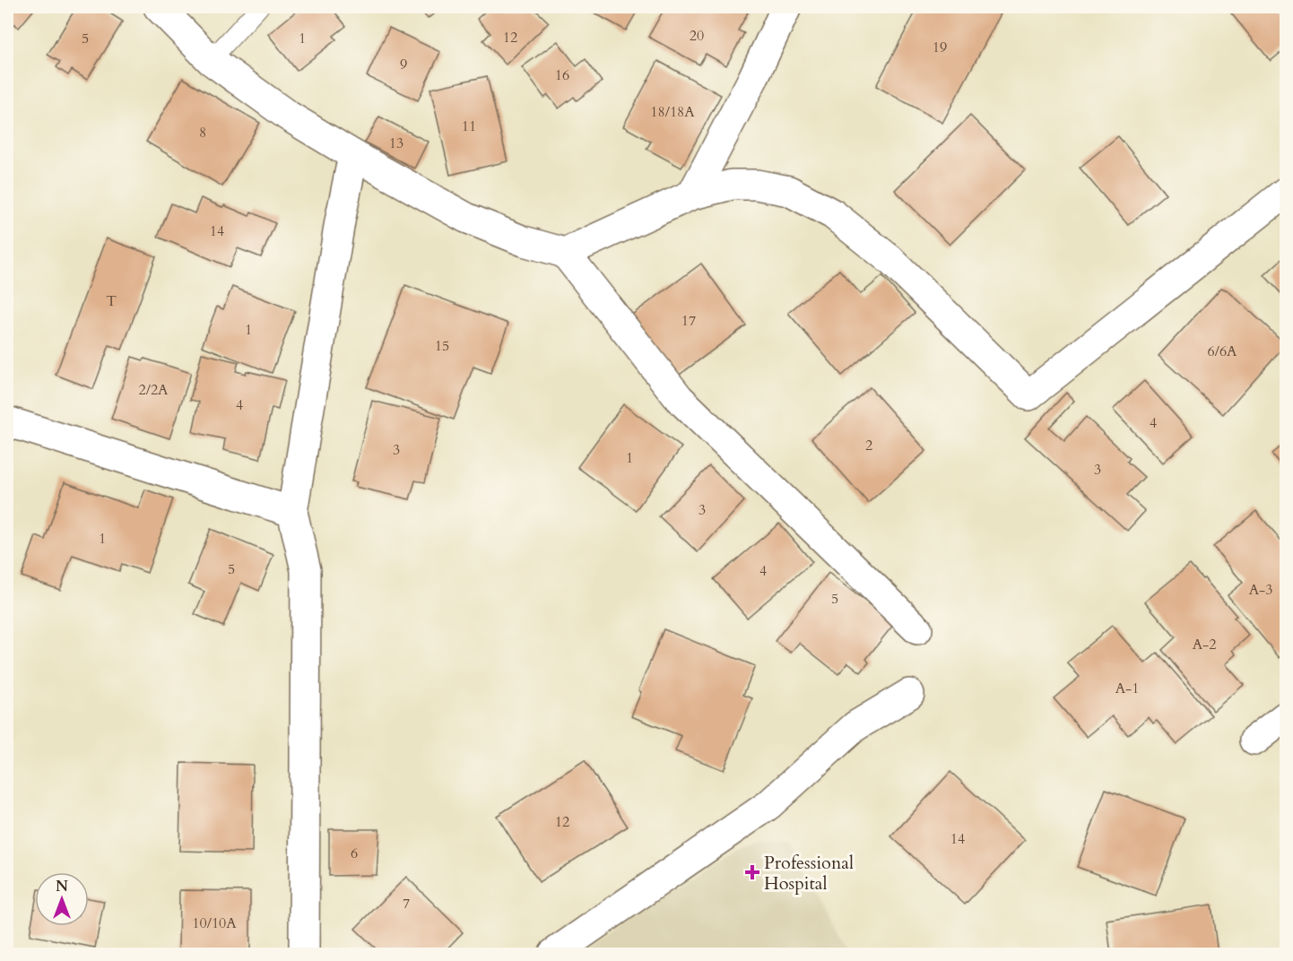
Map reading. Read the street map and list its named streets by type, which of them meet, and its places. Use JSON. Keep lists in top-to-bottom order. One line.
{"places":{"health":["Professional Hospital"]},"house_numbers":["20","12","5","1","19","9","16","18/18A","11","8","13","14","T","17","1","15","6/6A","2/2A","4","4","2","3","1","3","3","1","5","4","A-3","5","A-2","A-1","12","14","6","7","10/10A"],"north":"top"}
